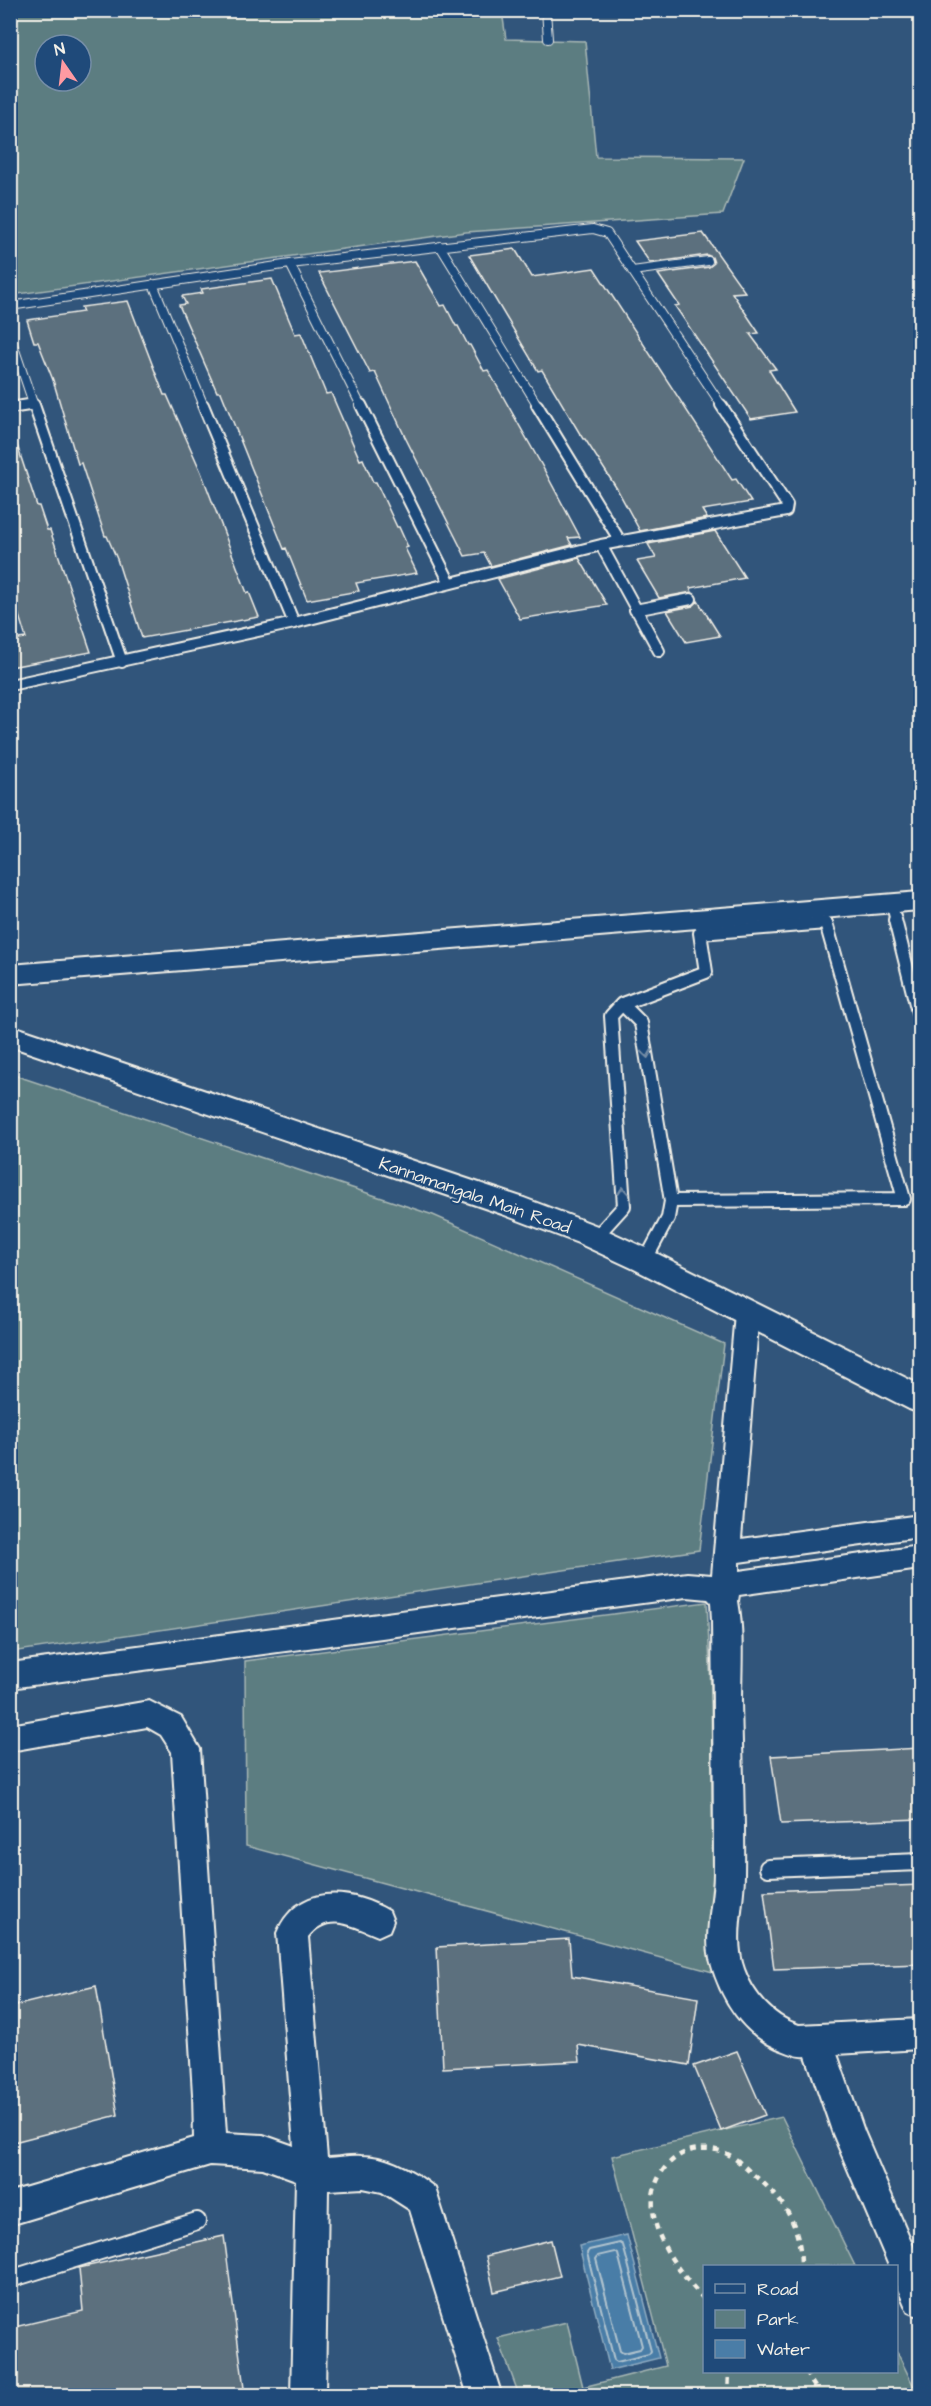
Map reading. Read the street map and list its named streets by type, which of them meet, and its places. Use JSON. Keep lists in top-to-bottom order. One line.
{"streets":{"street":["Kannamangala Main Road"]},"legend":["Road","Park","Water"],"north":"top"}
